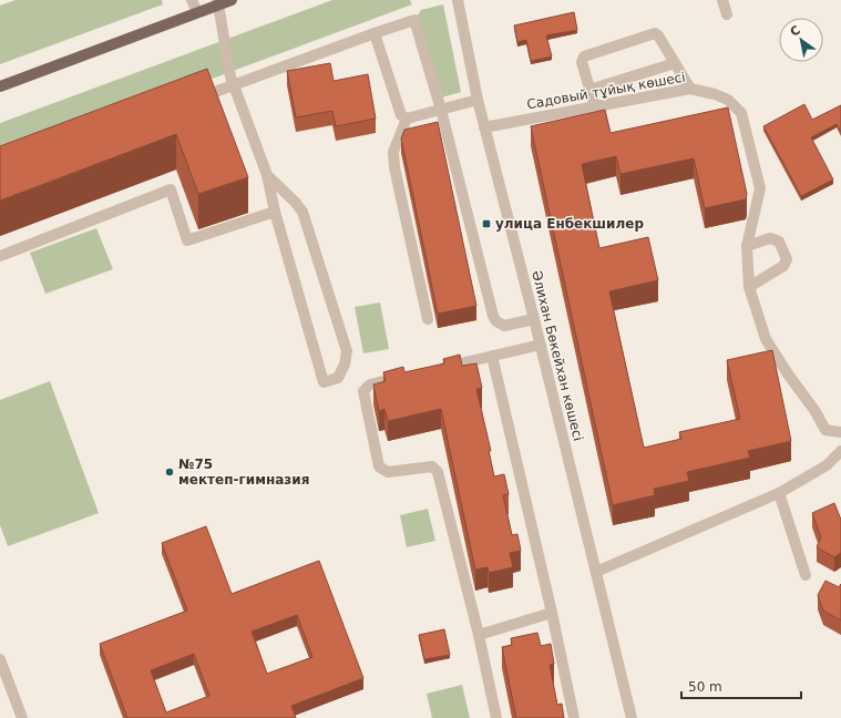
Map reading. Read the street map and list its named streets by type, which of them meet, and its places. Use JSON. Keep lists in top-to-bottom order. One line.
{"streets":{"street":["Садовый тұйық көшесі","Әлихан Бөкейхан көшесі"]},"crossings":[["Садовый тұйық көшесі","Әлихан Бөкейхан көшесі"]],"places":{"transit":["улица Енбекшилер"],"other":["№75 мектеп-гимназия"]},"scale_bar":"50 m","north":"top left"}
